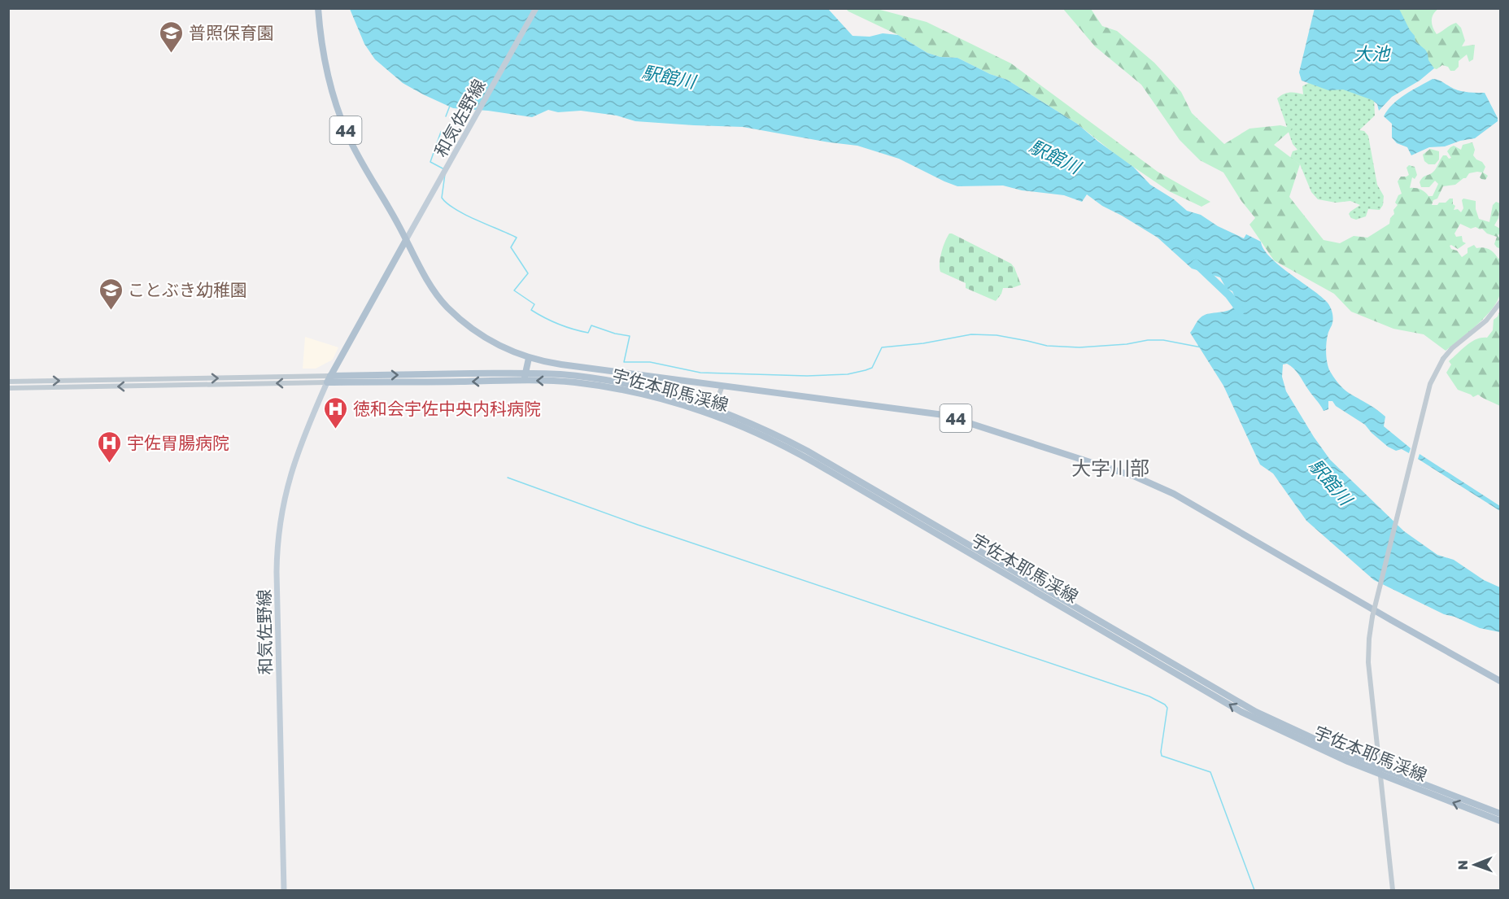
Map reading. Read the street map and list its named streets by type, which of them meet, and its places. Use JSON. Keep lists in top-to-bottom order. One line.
{"streets":{"main road":["和気佐野線","44","宇佐本耶馬渓線"]},"crossings":[["和気佐野線","宇佐本耶馬渓線"]],"districts":["大字川部"],"water":["大池","駅館川"],"places":{"school or university":["普照保育園","ことぶき幼稚園"],"hospital":["徳和会宇佐中央内科病院","宇佐胃腸病院"]},"north":"left"}
